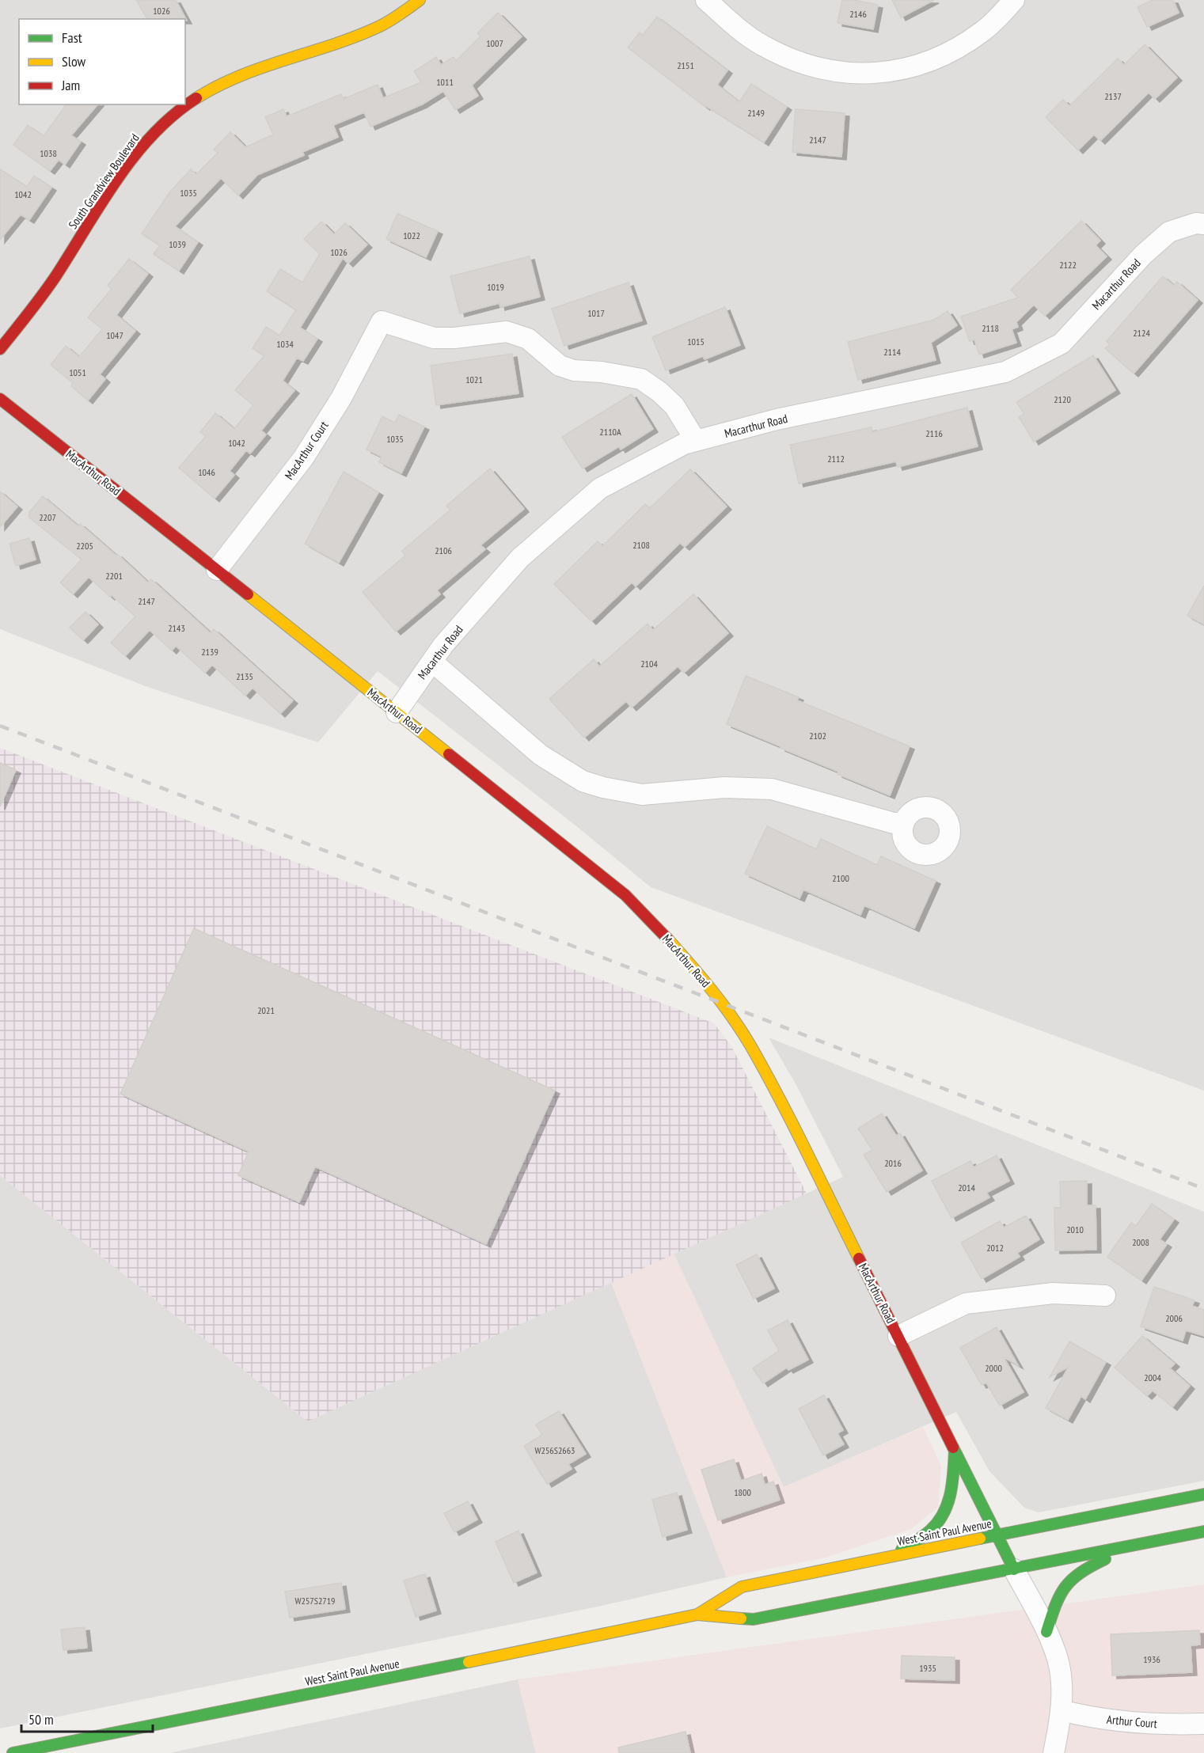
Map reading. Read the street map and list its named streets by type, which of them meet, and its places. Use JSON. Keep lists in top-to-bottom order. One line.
{"streets":{"street":["South Grandview Boulevard","Macarthur Road","MacArthur Court","MacArthur Road","West Saint Paul Avenue","Arthur Court"]},"crossings":[["Macarthur Road","MacArthur Court"],["Macarthur Road","MacArthur Road"],["MacArthur Court","MacArthur Road"],["MacArthur Road","West Saint Paul Avenue"],["MacArthur Road","Arthur Court"]],"house_numbers":["1026","2146","1007","2151","1011","2137","2149","2147","1038","1035","1042","1022","1039","1026","2122","1019","1017","2118","2124","1047","1015","1034","2114","1051","1021","2120","2110A","2116","1035","1042","2112","1046","2207","2108","2205","2106","2201","2147","2143","2139","2104","2135","2102","2100","2021","2016","2014","2010","2008","2012","2006","2000","2004","W256S2663","1800","W257S2719","1936","1935"],"legend":["Fast","Slow","Jam"],"scale_bar":"50 m"}
